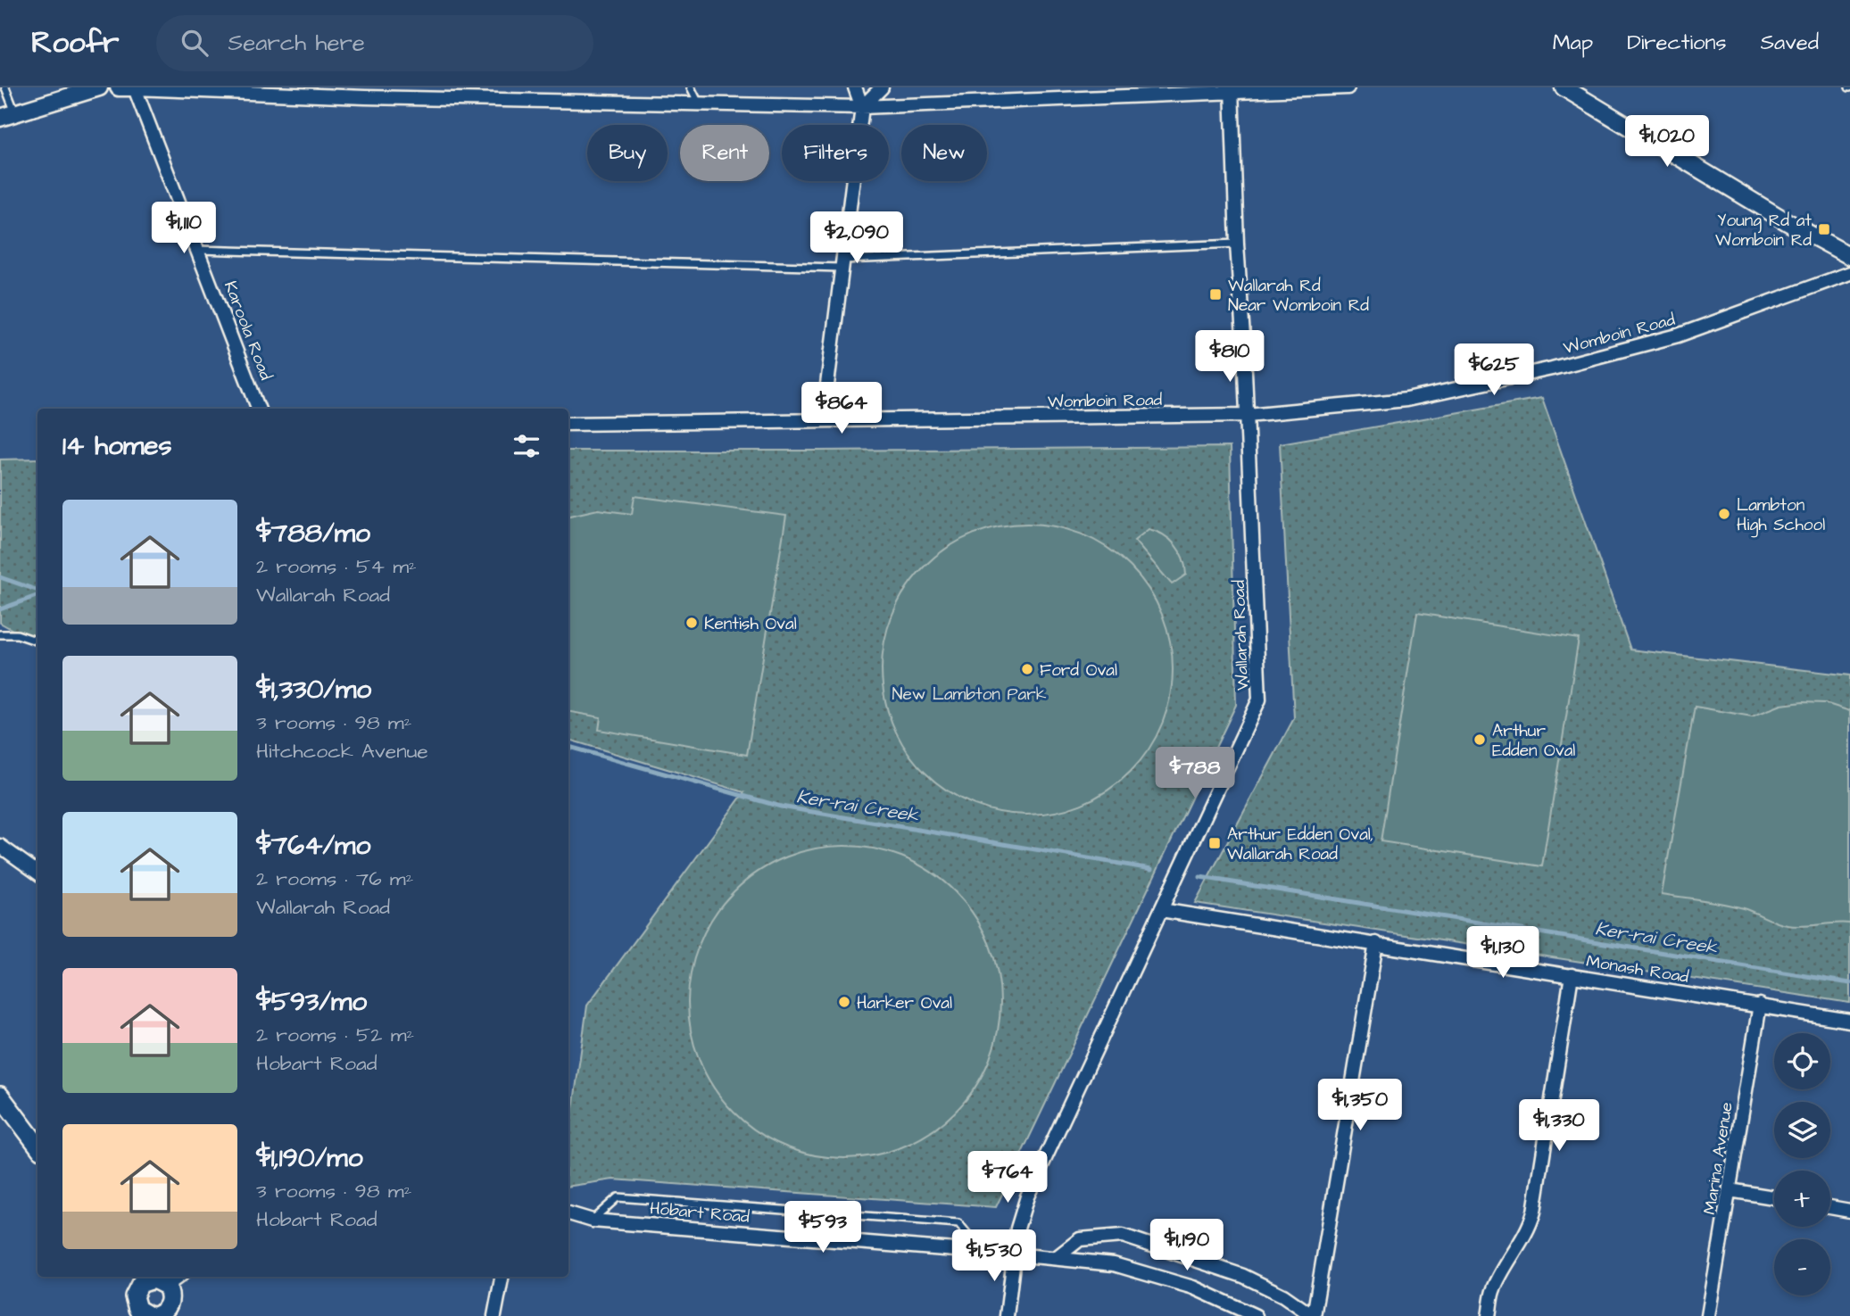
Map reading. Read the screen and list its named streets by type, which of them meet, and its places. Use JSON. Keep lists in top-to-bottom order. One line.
{"streets":{"street":["Karoola Road","Womboin Road","Wallarah Road","Monash Road","Marina Avenue","Hobart Road"]},"crossings":[["Womboin Road","Wallarah Road"],["Wallarah Road","Monash Road"],["Wallarah Road","Hobart Road"],["Monash Road","Marina Avenue"]],"water":["Ker-rai Creek"],"parks":["New Lambton Park"],"places":{"transit":["Young Rd at Womboin Rd","Wallarah Rd Near Womboin Rd","Arthur Edden Oval, Wallarah Road"],"other":["Lambton High School","Kentish Oval","Ford Oval","Arthur Edden Oval","Harker Oval"]},"page":{"header":"Roofr","search":"Search here","nav":["Map","Directions","Saved"],"price":["$1,020","$1,110","$2,090","$810","$625","$864","$788","$1,130","$1,350","$1,330","$764","$593","$1,190","$1,530"],"chip":["Buy","Rent","Filters","New"],"heading":"14 homes","list":[{"name":"$788/mo","note":"2 rooms · 54 m² · Wallarah Road"},{"name":"$1,330/mo","note":"3 rooms · 98 m² · Hitchcock Avenue"},{"name":"$764/mo","note":"2 rooms · 76 m² · Wallarah Road"},{"name":"$593/mo","note":"2 rooms · 52 m² · Hobart Road"},{"name":"$1,190/mo","note":"3 rooms · 98 m² · Hobart Road"}],"map_buttons":["+","−"]}}
